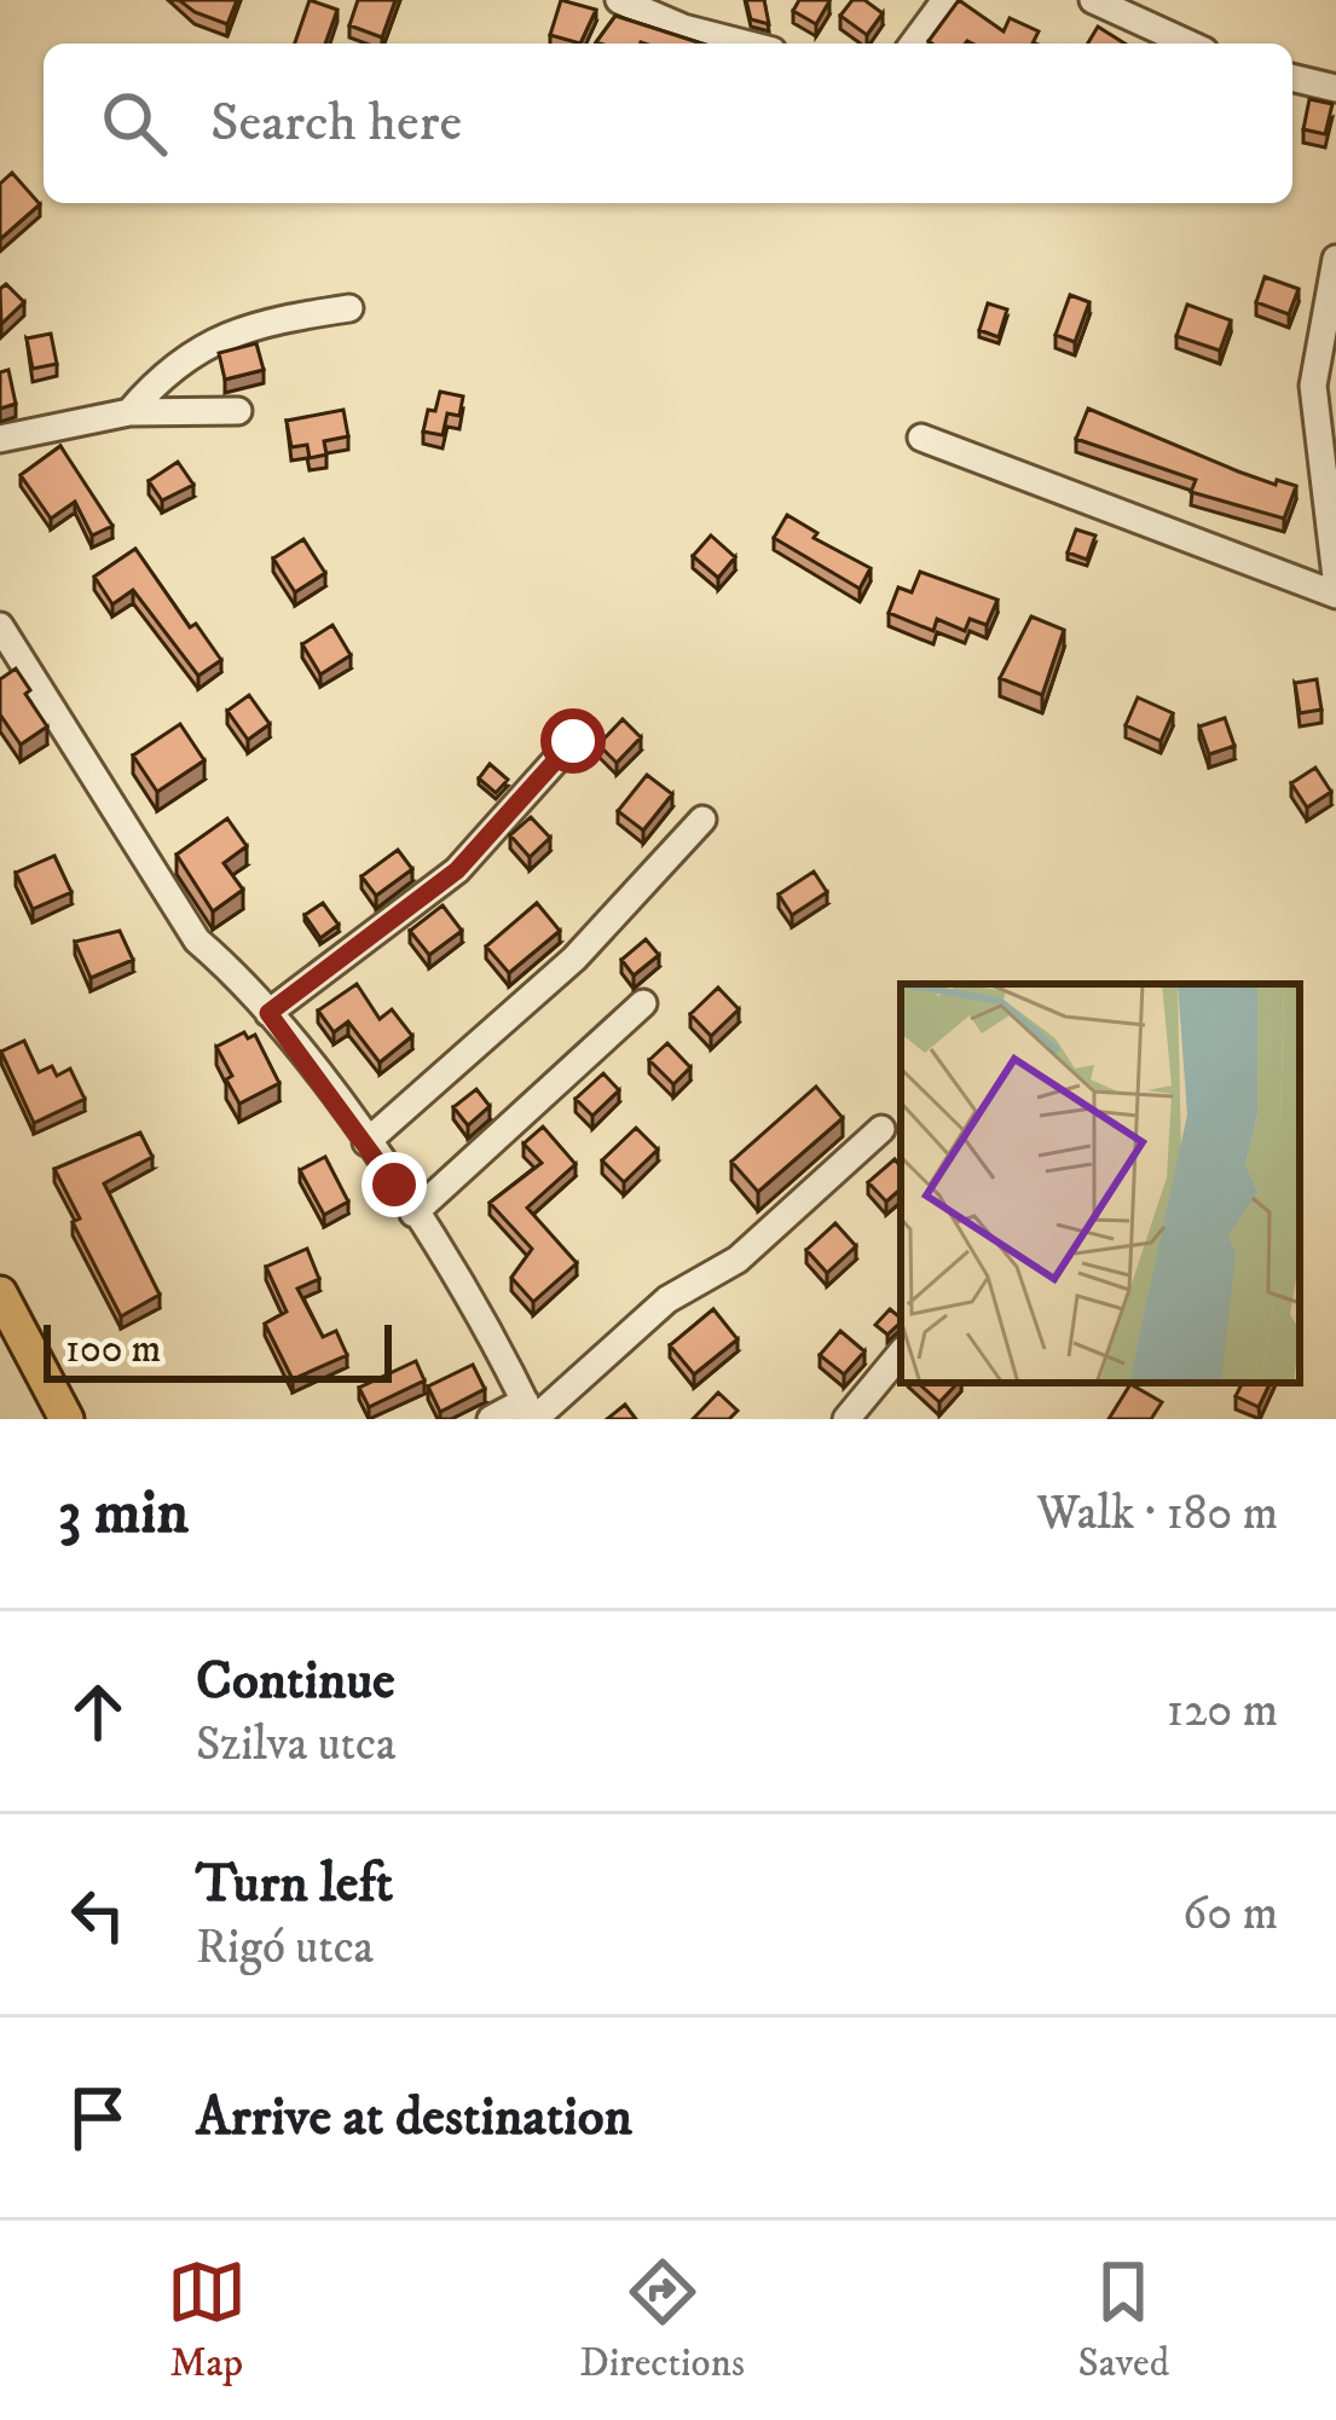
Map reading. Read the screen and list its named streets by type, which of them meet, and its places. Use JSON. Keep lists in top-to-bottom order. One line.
{"scale_bar":"100 m","page":{"search":"Search here","scale":"100 m","heading":["3 min","Walk · 180 m"],"list":[["Continue","Szilva utca","120 m"],["Turn left","Rigó utca","60 m"],"Arrive at destination"],"nav":["Map","Directions","Saved"]}}
